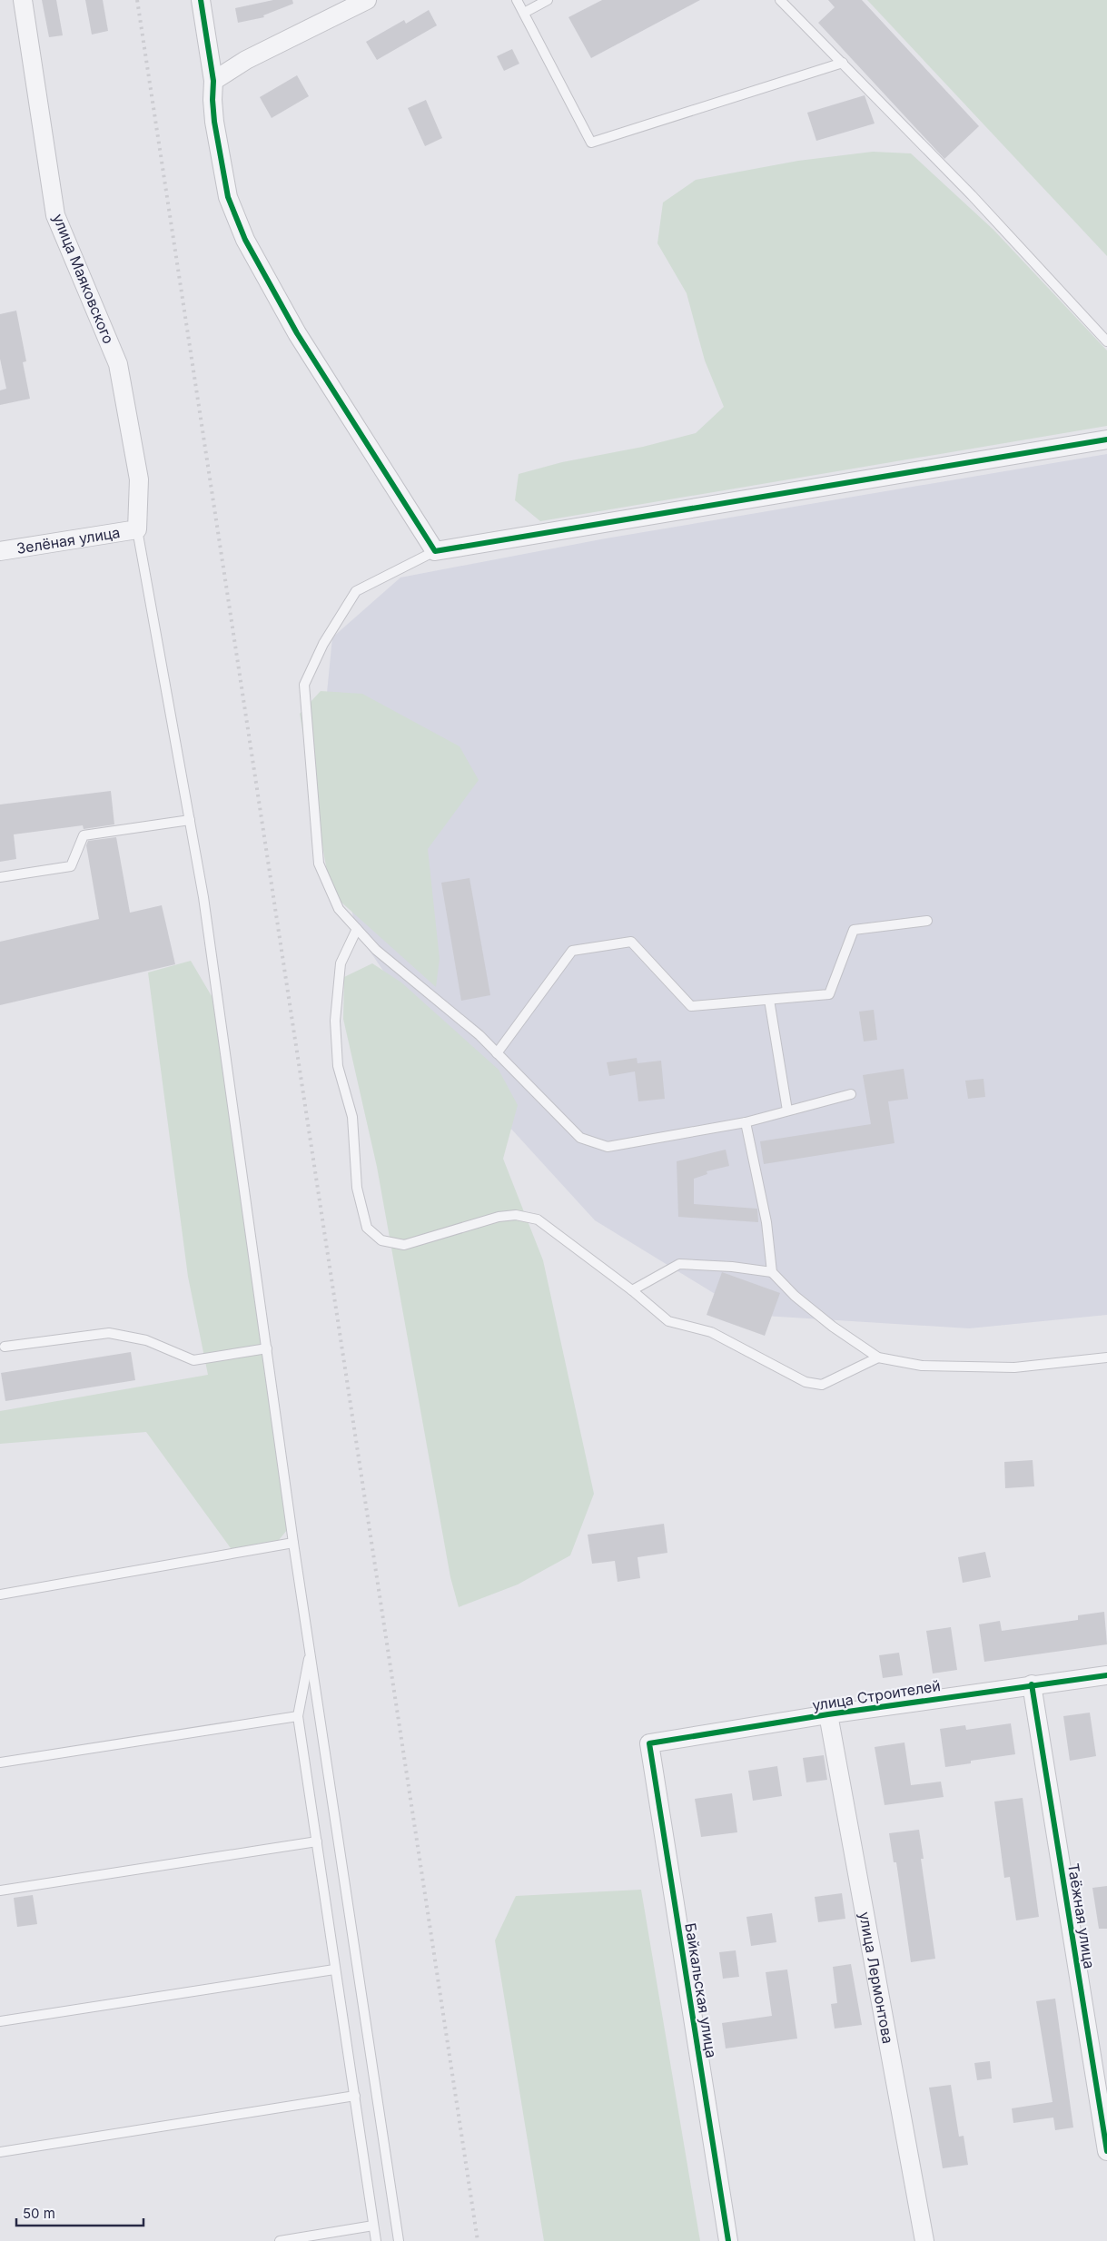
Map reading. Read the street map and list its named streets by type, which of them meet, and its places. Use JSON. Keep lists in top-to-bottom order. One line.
{"streets":{"street":["улица Маяковского","Зелёная улица","улица Строителей","Таёжная улица","улица Лермонтова","Байкальская улица"]},"crossings":[["улица Маяковского","Зелёная улица"],["улица Строителей","Таёжная улица"],["улица Строителей","улица Лермонтова"],["улица Строителей","Байкальская улица"]],"scale_bar":"50 m"}
